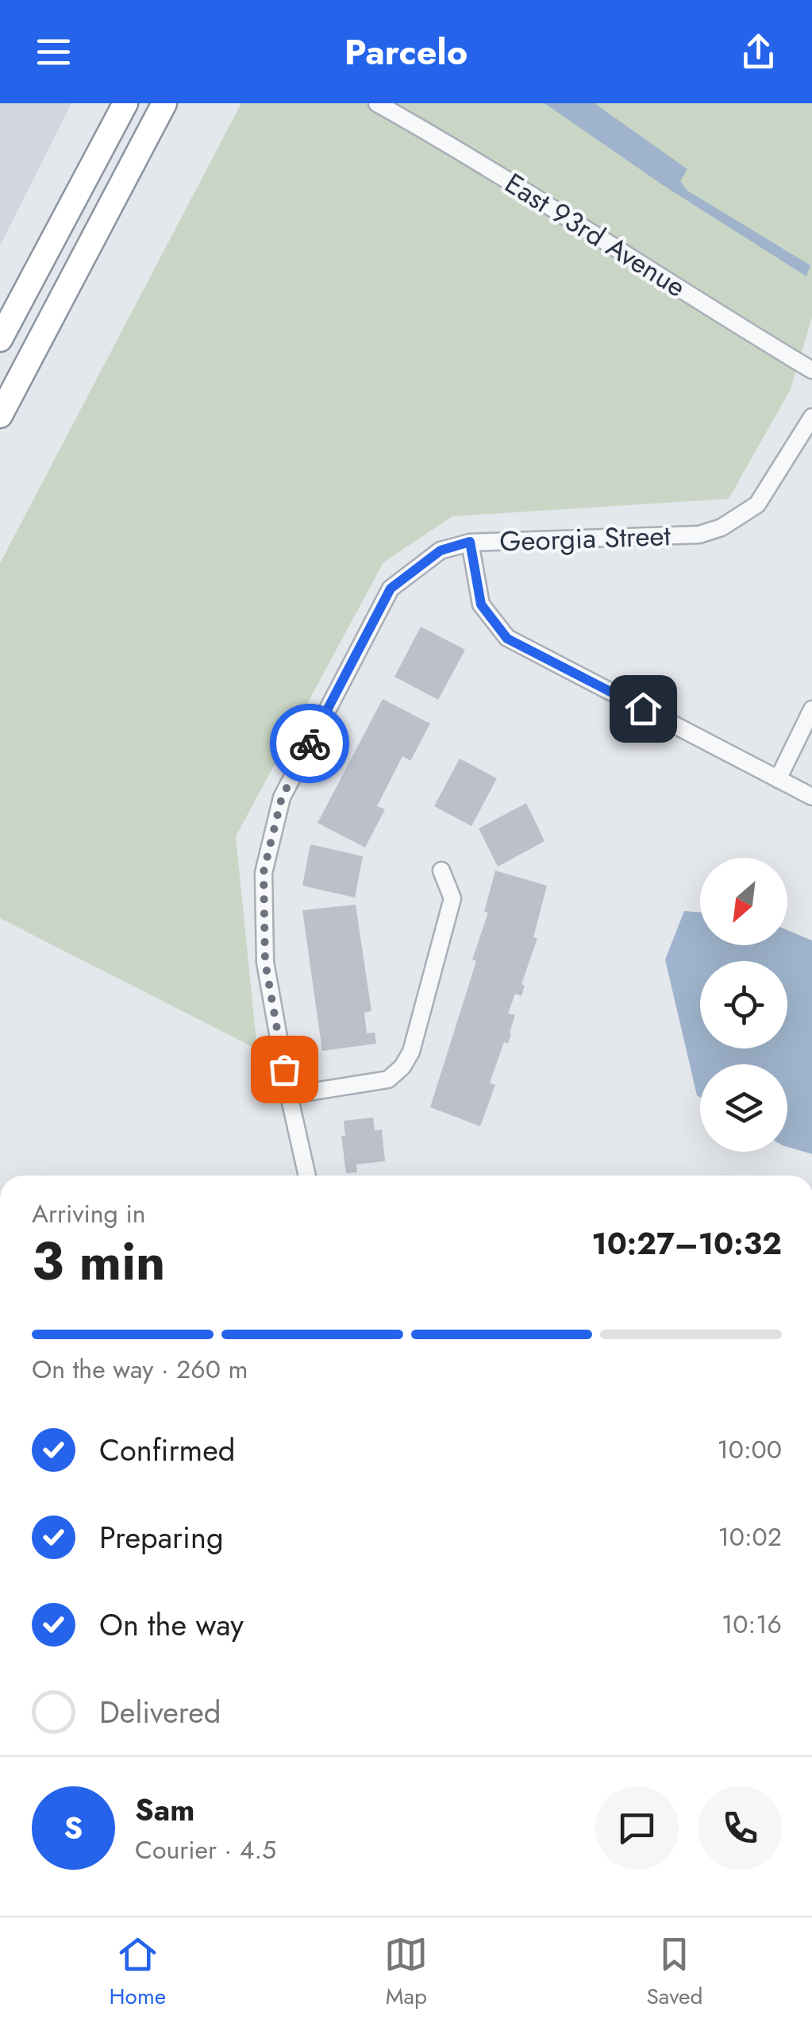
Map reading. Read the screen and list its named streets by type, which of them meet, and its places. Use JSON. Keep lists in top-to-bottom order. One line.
{"streets":{"street":["East 93rd Avenue","Georgia Street"]},"north":"bottom left","page":{"header":"Parcelo","heading":["3 min","Arriving in","10:27–10:32"],"panel":["Sam","Courier · 4.5"],"bar":"On the way · 260 m","list":[["Confirmed","10:00"],["Preparing","10:02"],["On the way","10:16"],"Delivered"],"round":"S","tabs":["Home","Map","Saved"]}}
